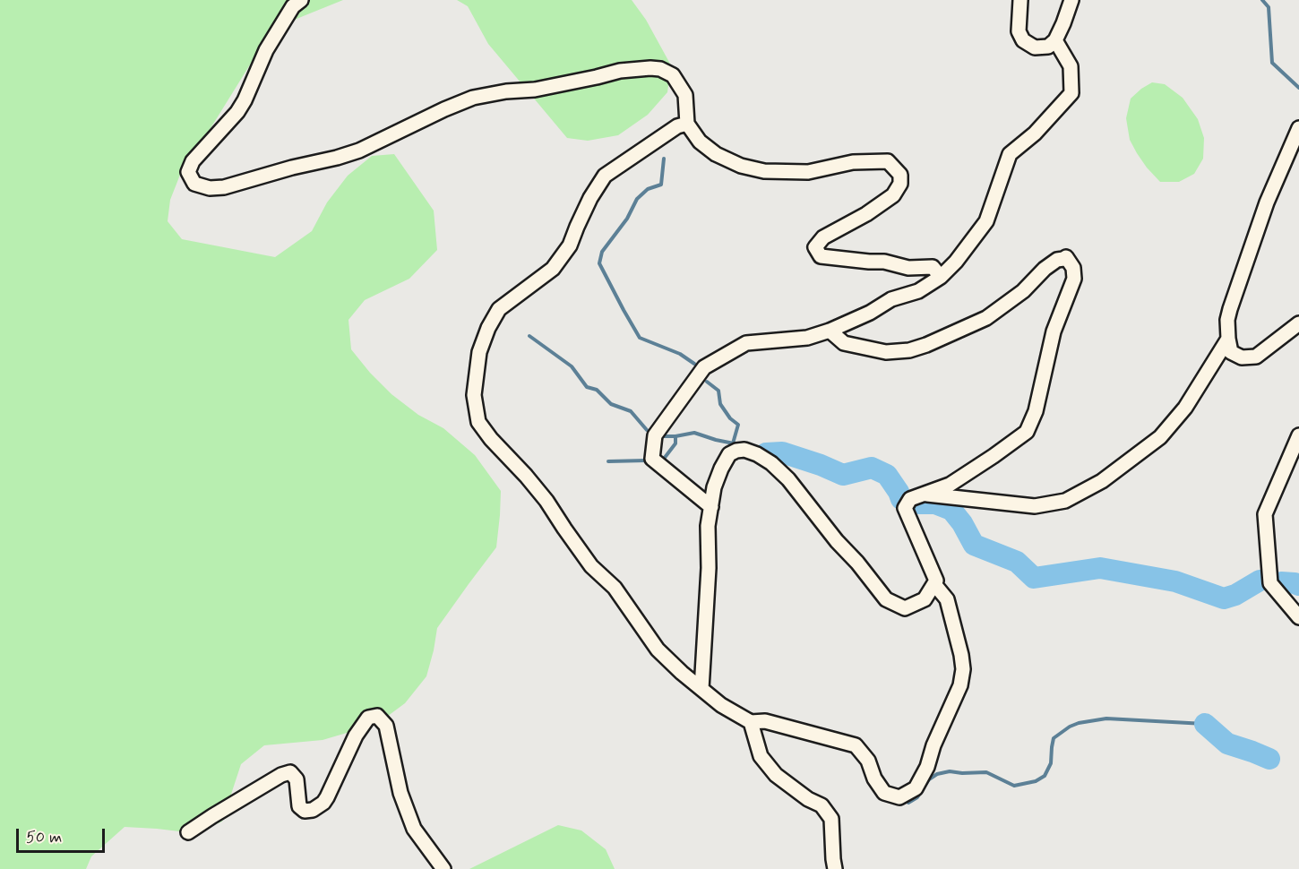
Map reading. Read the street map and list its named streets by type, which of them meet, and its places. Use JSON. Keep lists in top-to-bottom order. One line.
{"scale_bar":"50 m"}
